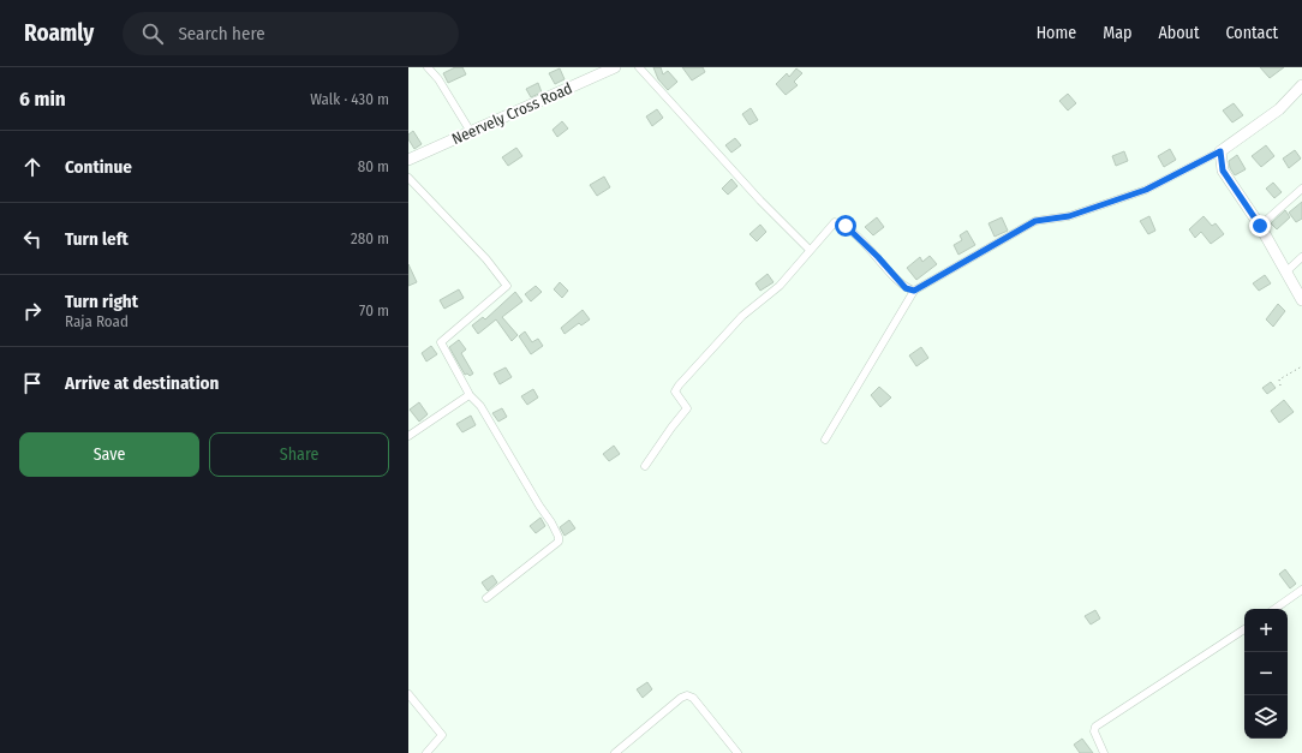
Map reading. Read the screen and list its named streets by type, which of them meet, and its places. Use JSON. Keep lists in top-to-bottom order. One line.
{"streets":{"street":["Neervely Cross Road"]},"page":{"header":"Roamly","search":"Search here","nav":["Home","Map","About","Contact"],"heading":["6 min","Walk · 430 m"],"list":[["Continue","80 m"],["Turn left","280 m"],["Turn right","Raja Road","70 m"],"Arrive at destination"],"buttons":["Save","Share"],"map_buttons":["+","−"]}}
